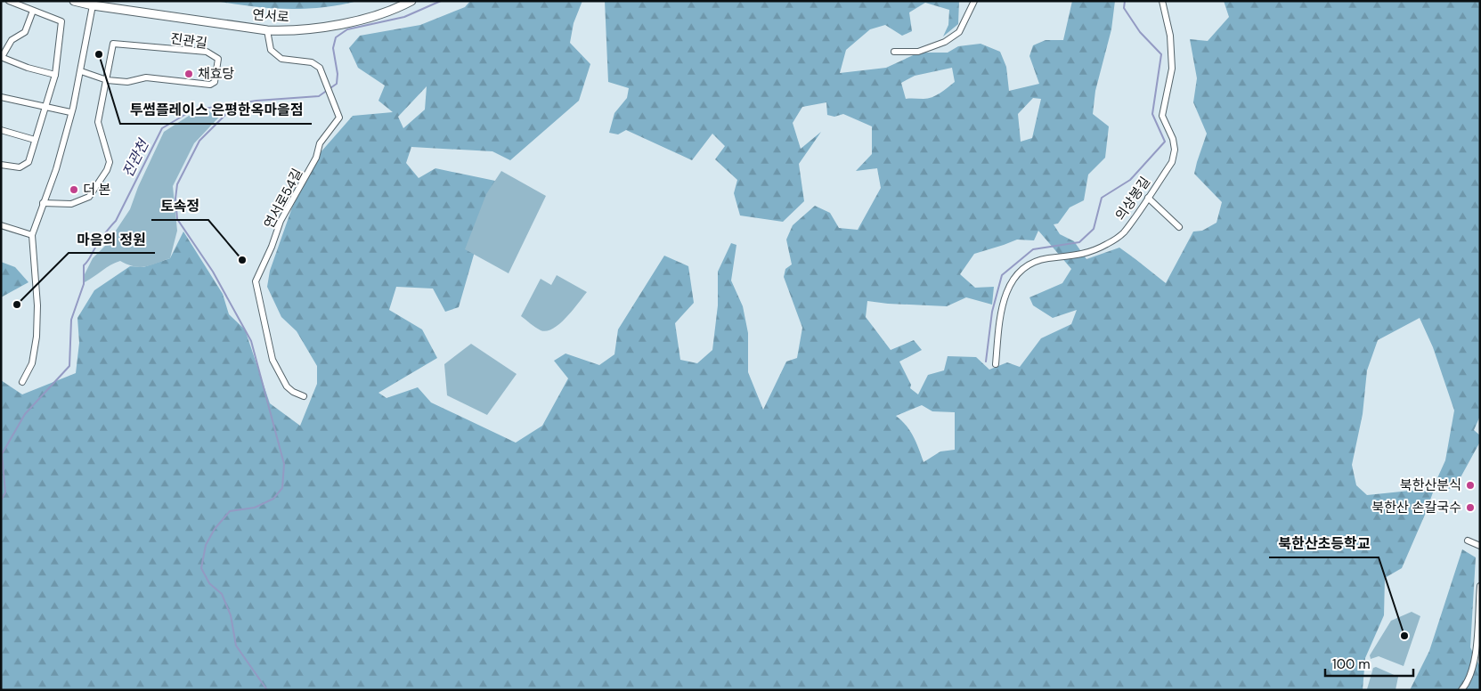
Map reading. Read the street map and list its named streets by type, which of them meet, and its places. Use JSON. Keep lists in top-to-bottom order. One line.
{"streets":{"main road":["연서로"],"street":["진관길","연서로54길","의상봉길"]},"crossings":[["연서로","연서로54길"]],"water":["진관천"],"places":["투썸플레이스 은평한옥마을점","채효당","더 본","토속정","마음의 정원","북한산분식","북한산 손칼국수","북한산초등학교"],"scale_bar":"100 m"}
